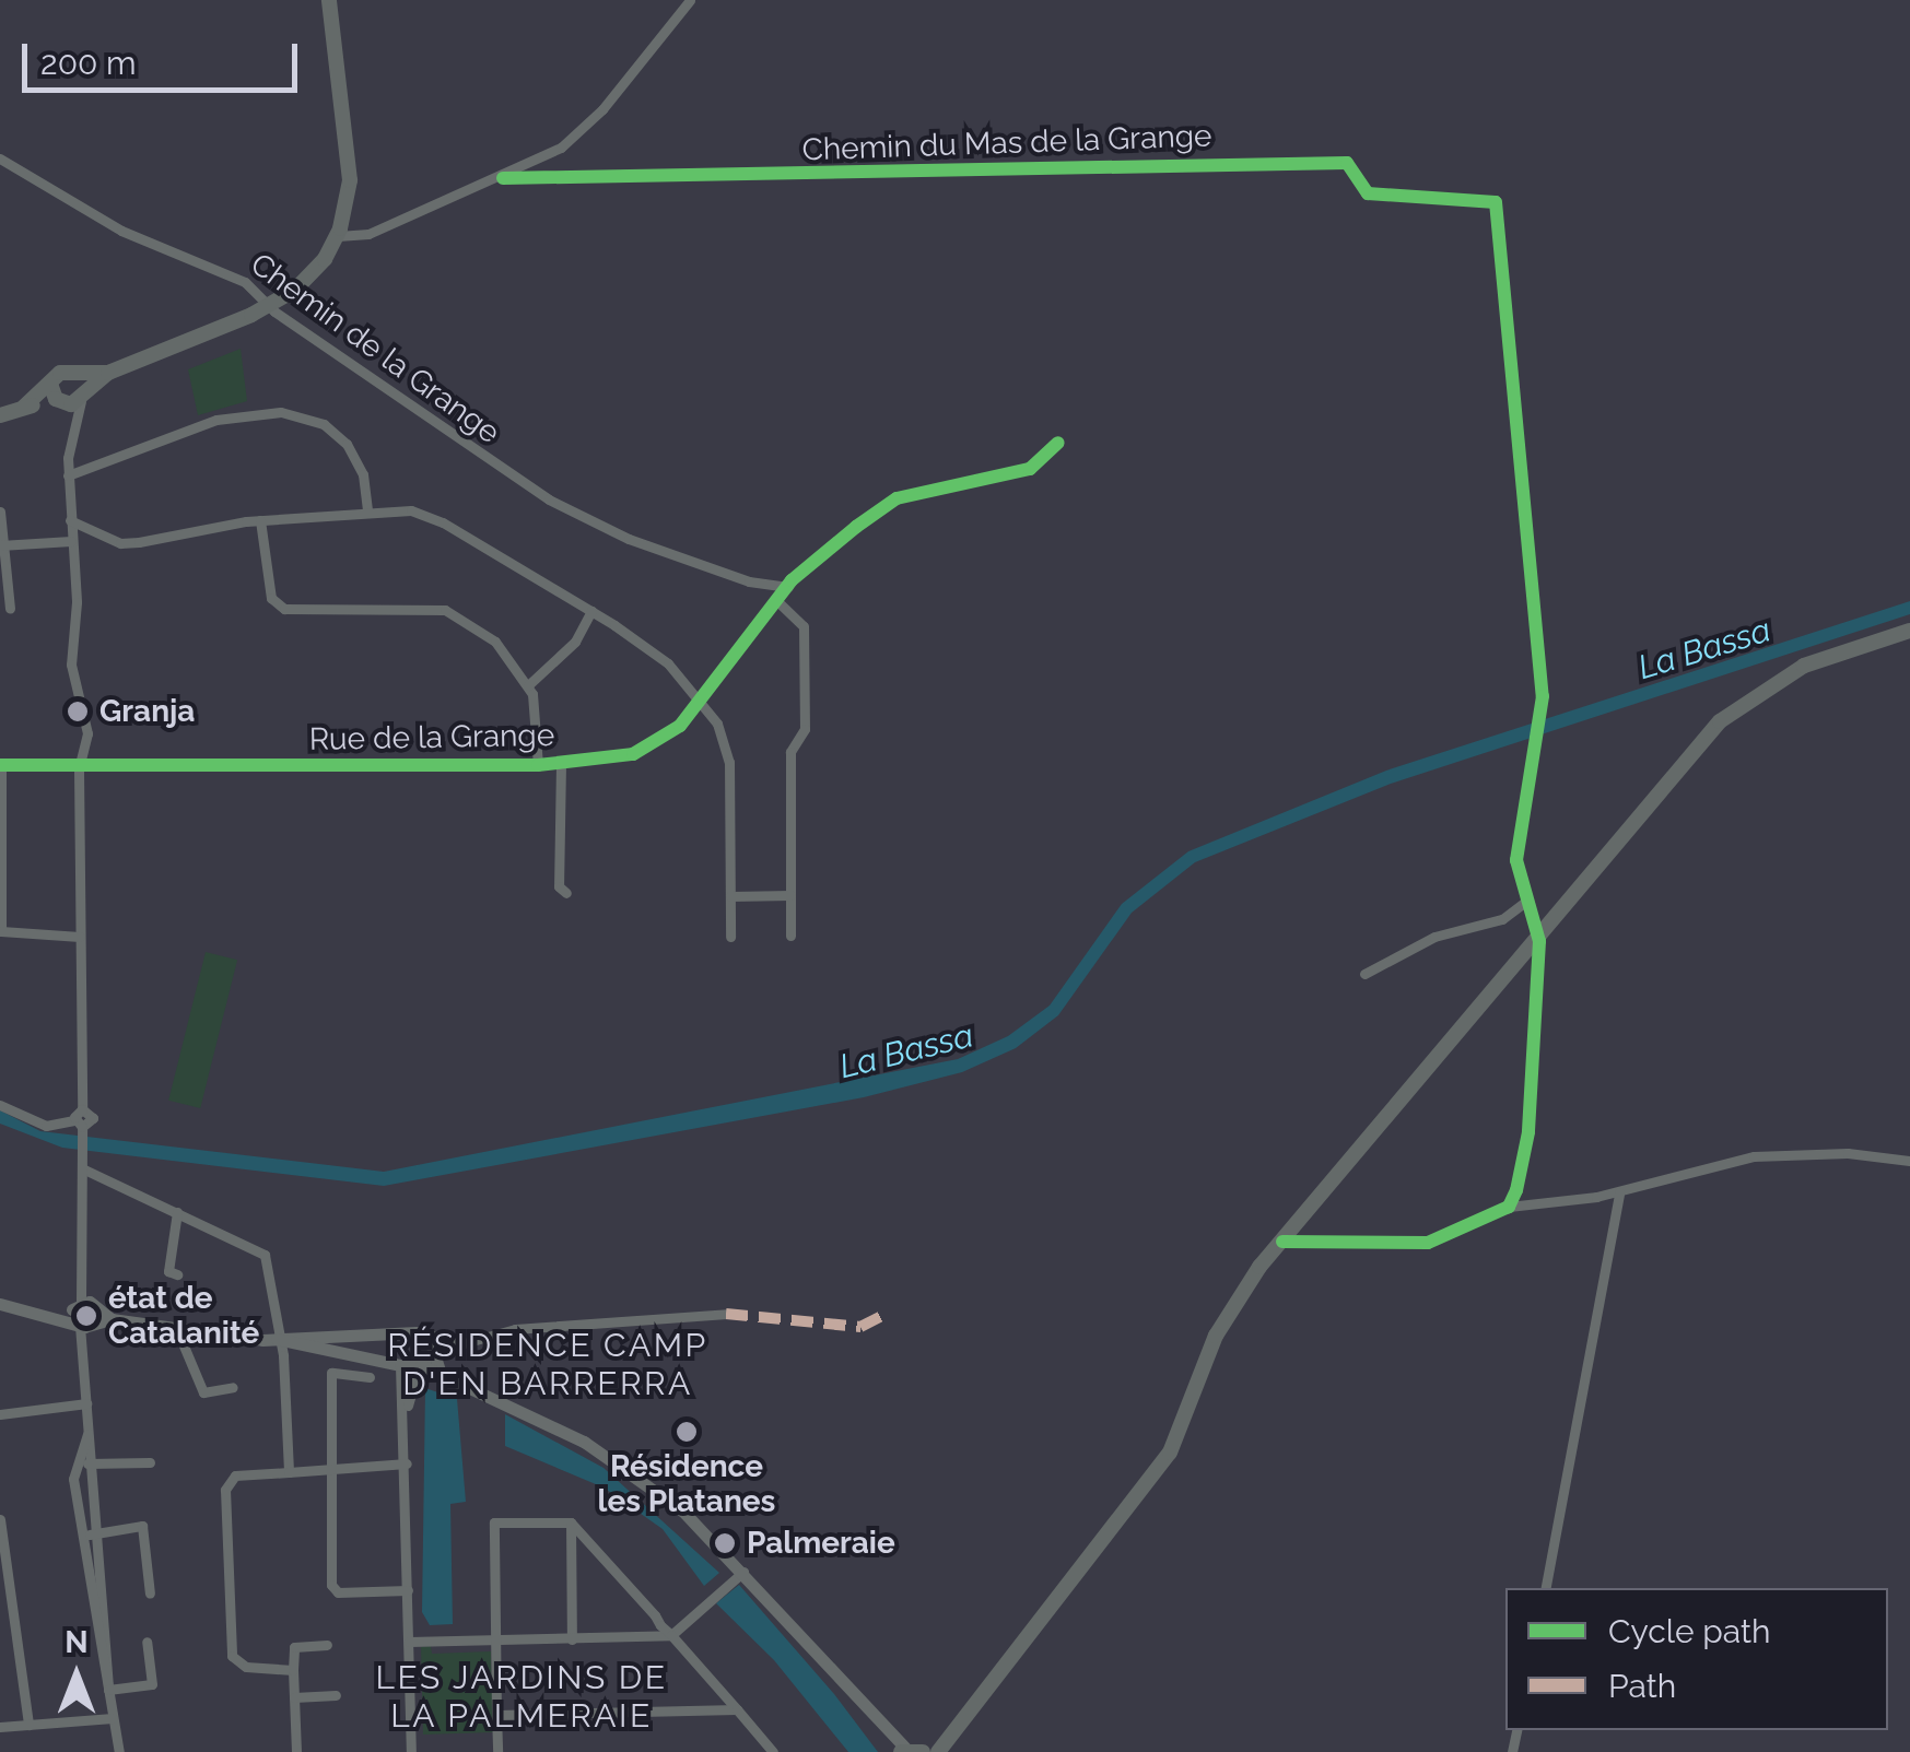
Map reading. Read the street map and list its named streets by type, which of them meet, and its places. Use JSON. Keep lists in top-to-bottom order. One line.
{"streets":{"street":["Chemin du Mas de la Grange","Chemin de la Grange","Rue de la Grange"]},"crossings":[["Chemin de la Grange","Rue de la Grange"]],"districts":["RÉSIDENCE CAMP D'EN BARRERRA","LES JARDINS DE LA PALMERAIE"],"water":["La Bassa"],"places":["Granja","état de Catalanité","Résidence les Platanes","Palmeraie"],"legend":["Cycle path","Path"],"scale_bar":"200 m","north":"top"}
